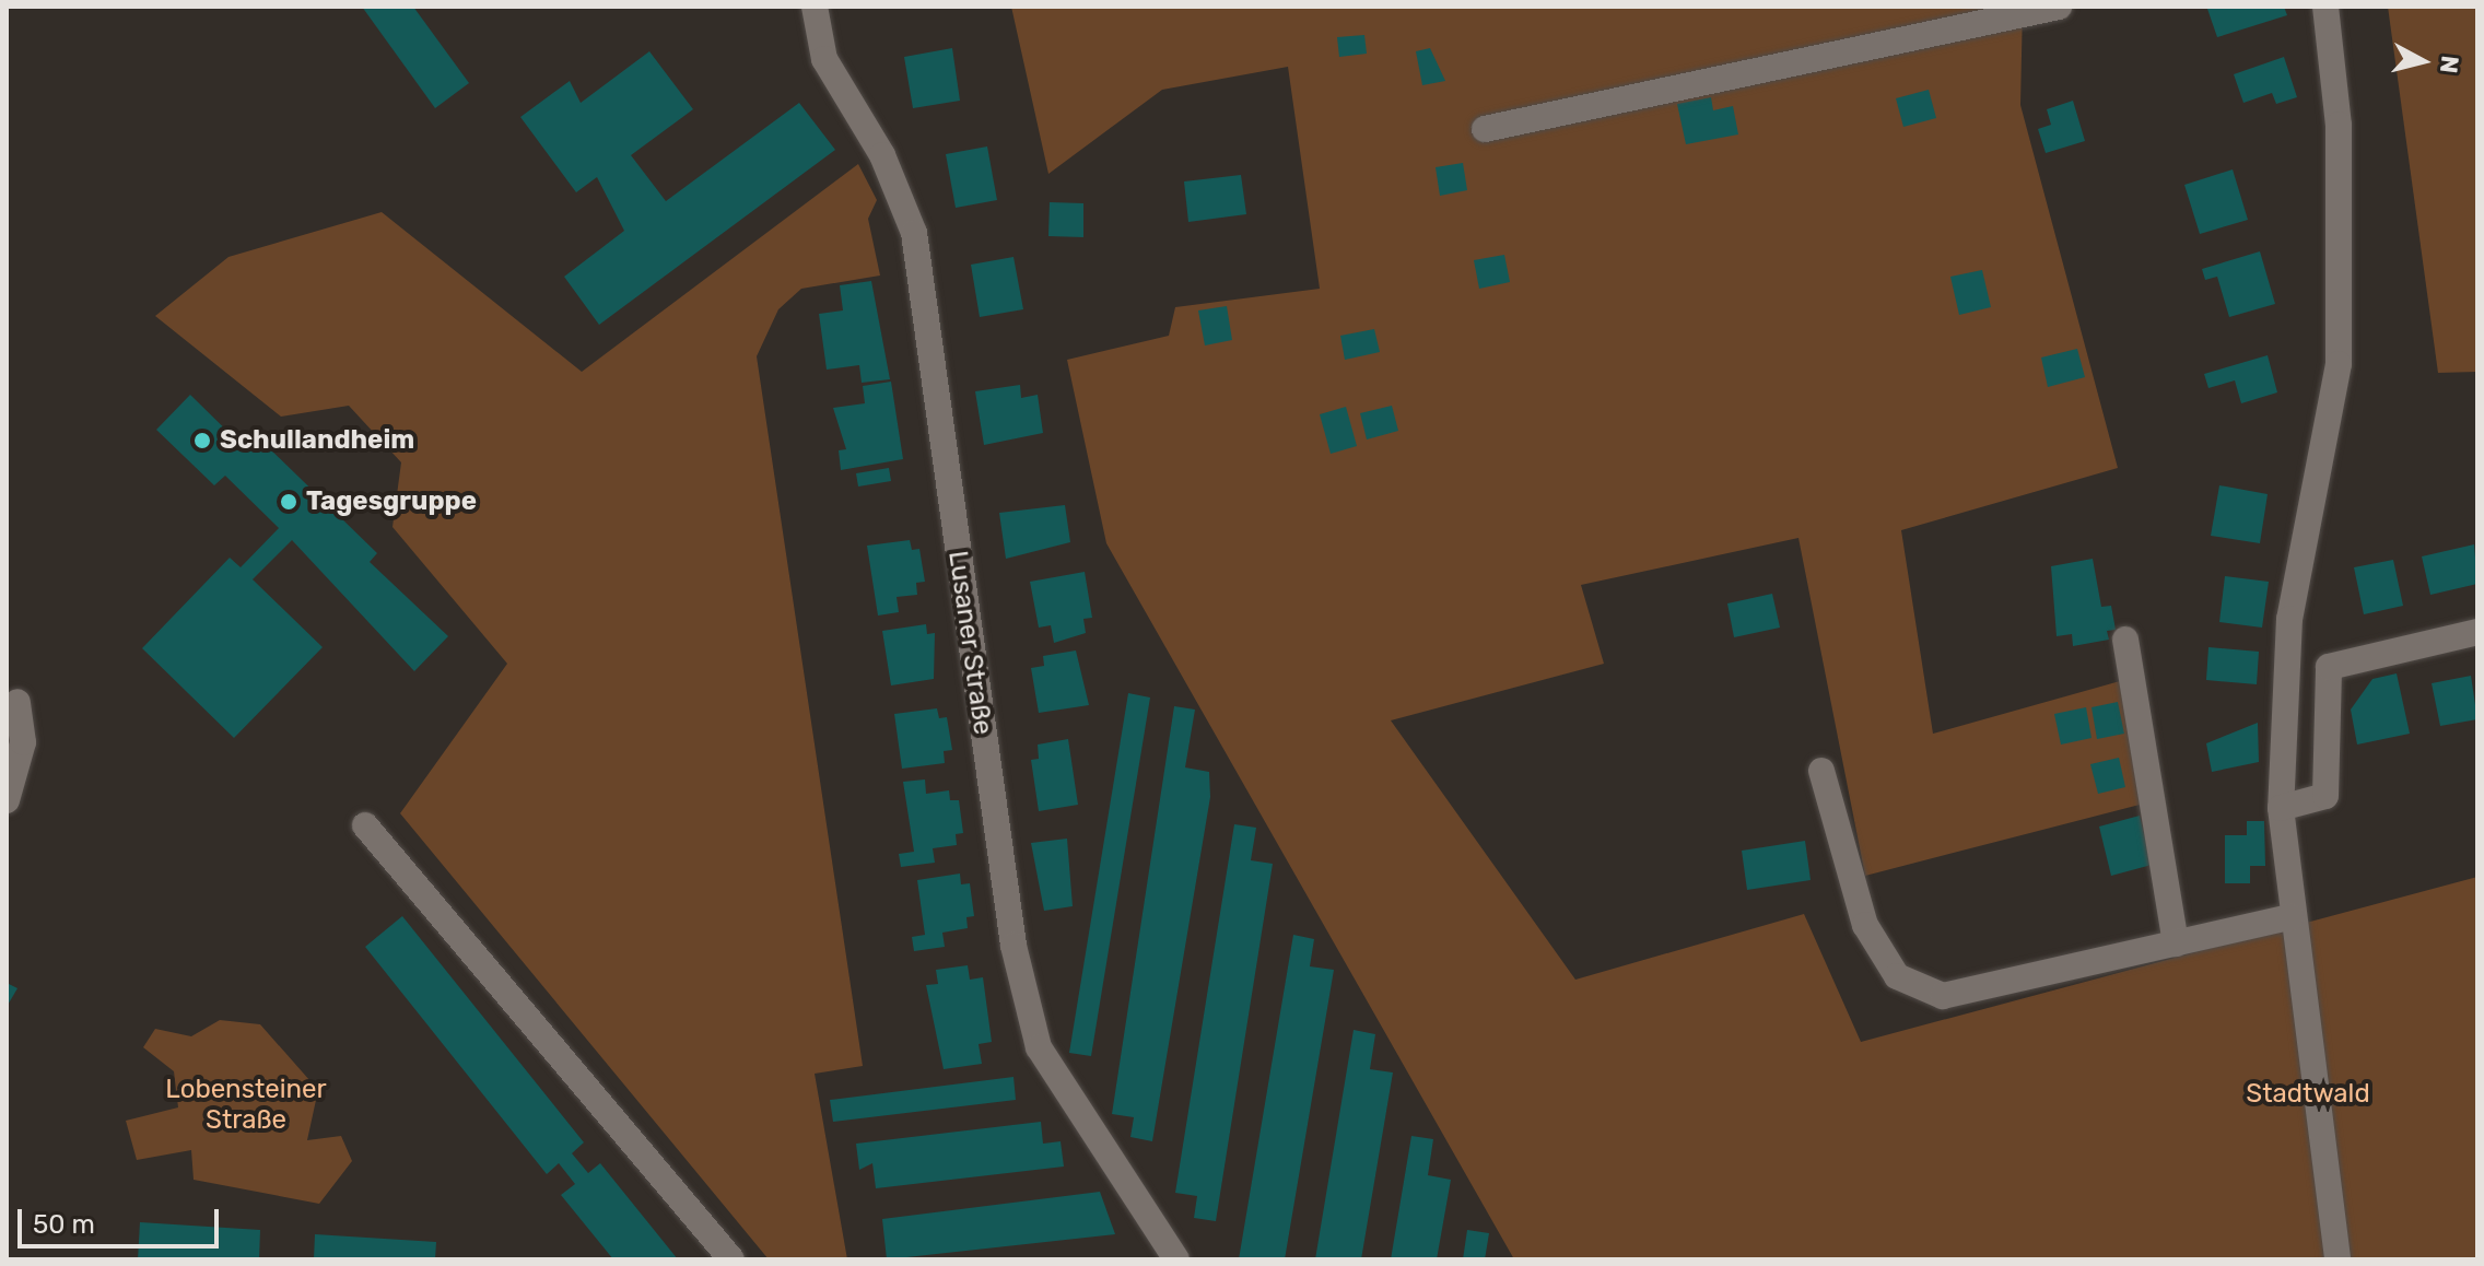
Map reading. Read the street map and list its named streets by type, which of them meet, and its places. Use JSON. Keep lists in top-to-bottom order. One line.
{"streets":{"street":["Lusaner Straße"]},"parks":["Lobensteiner Straße","Stadtwald"],"places":["Schullandheim","Tagesgruppe"],"scale_bar":"50 m","north":"right"}
